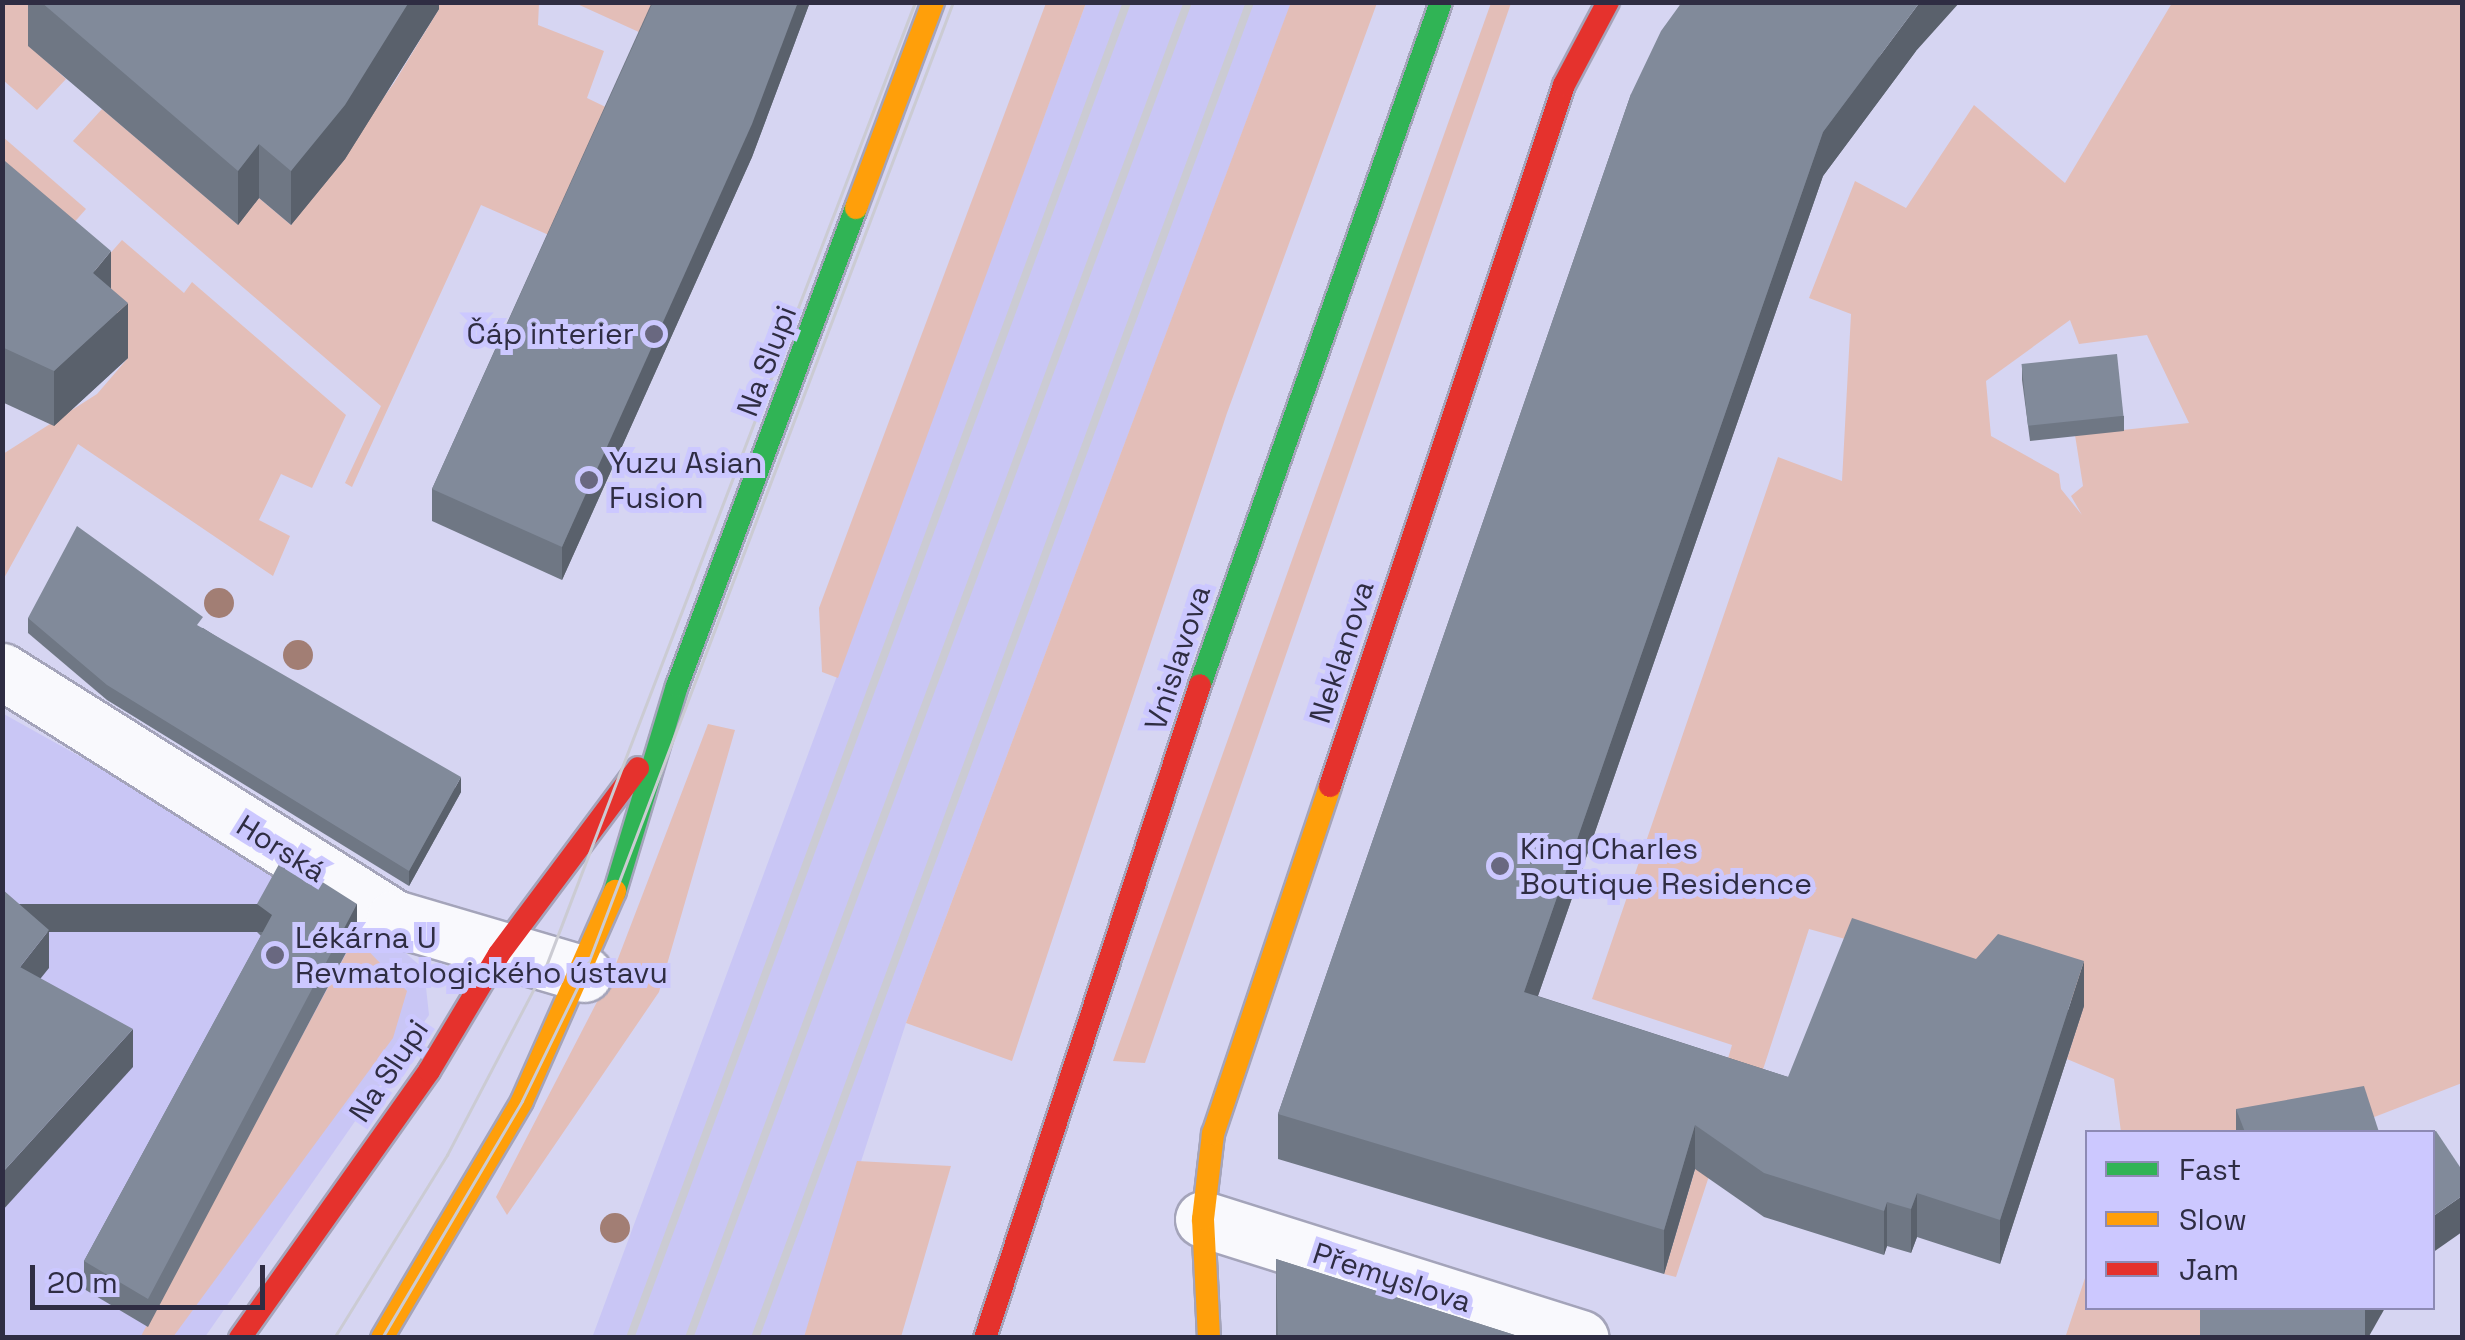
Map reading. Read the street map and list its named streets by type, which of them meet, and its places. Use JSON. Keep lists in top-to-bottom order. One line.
{"streets":{"street":["Na Slupi","Neklanova","Vnislavova","Horská","Přemyslova"]},"crossings":[["Na Slupi","Horská"],["Neklanova","Přemyslova"]],"places":["Čáp interier","Yuzu Asian Fusion","King Charles Boutique Residence","Lékárna U Revmatologického ústavu"],"legend":["Fast","Slow","Jam"],"scale_bar":"20 m"}
